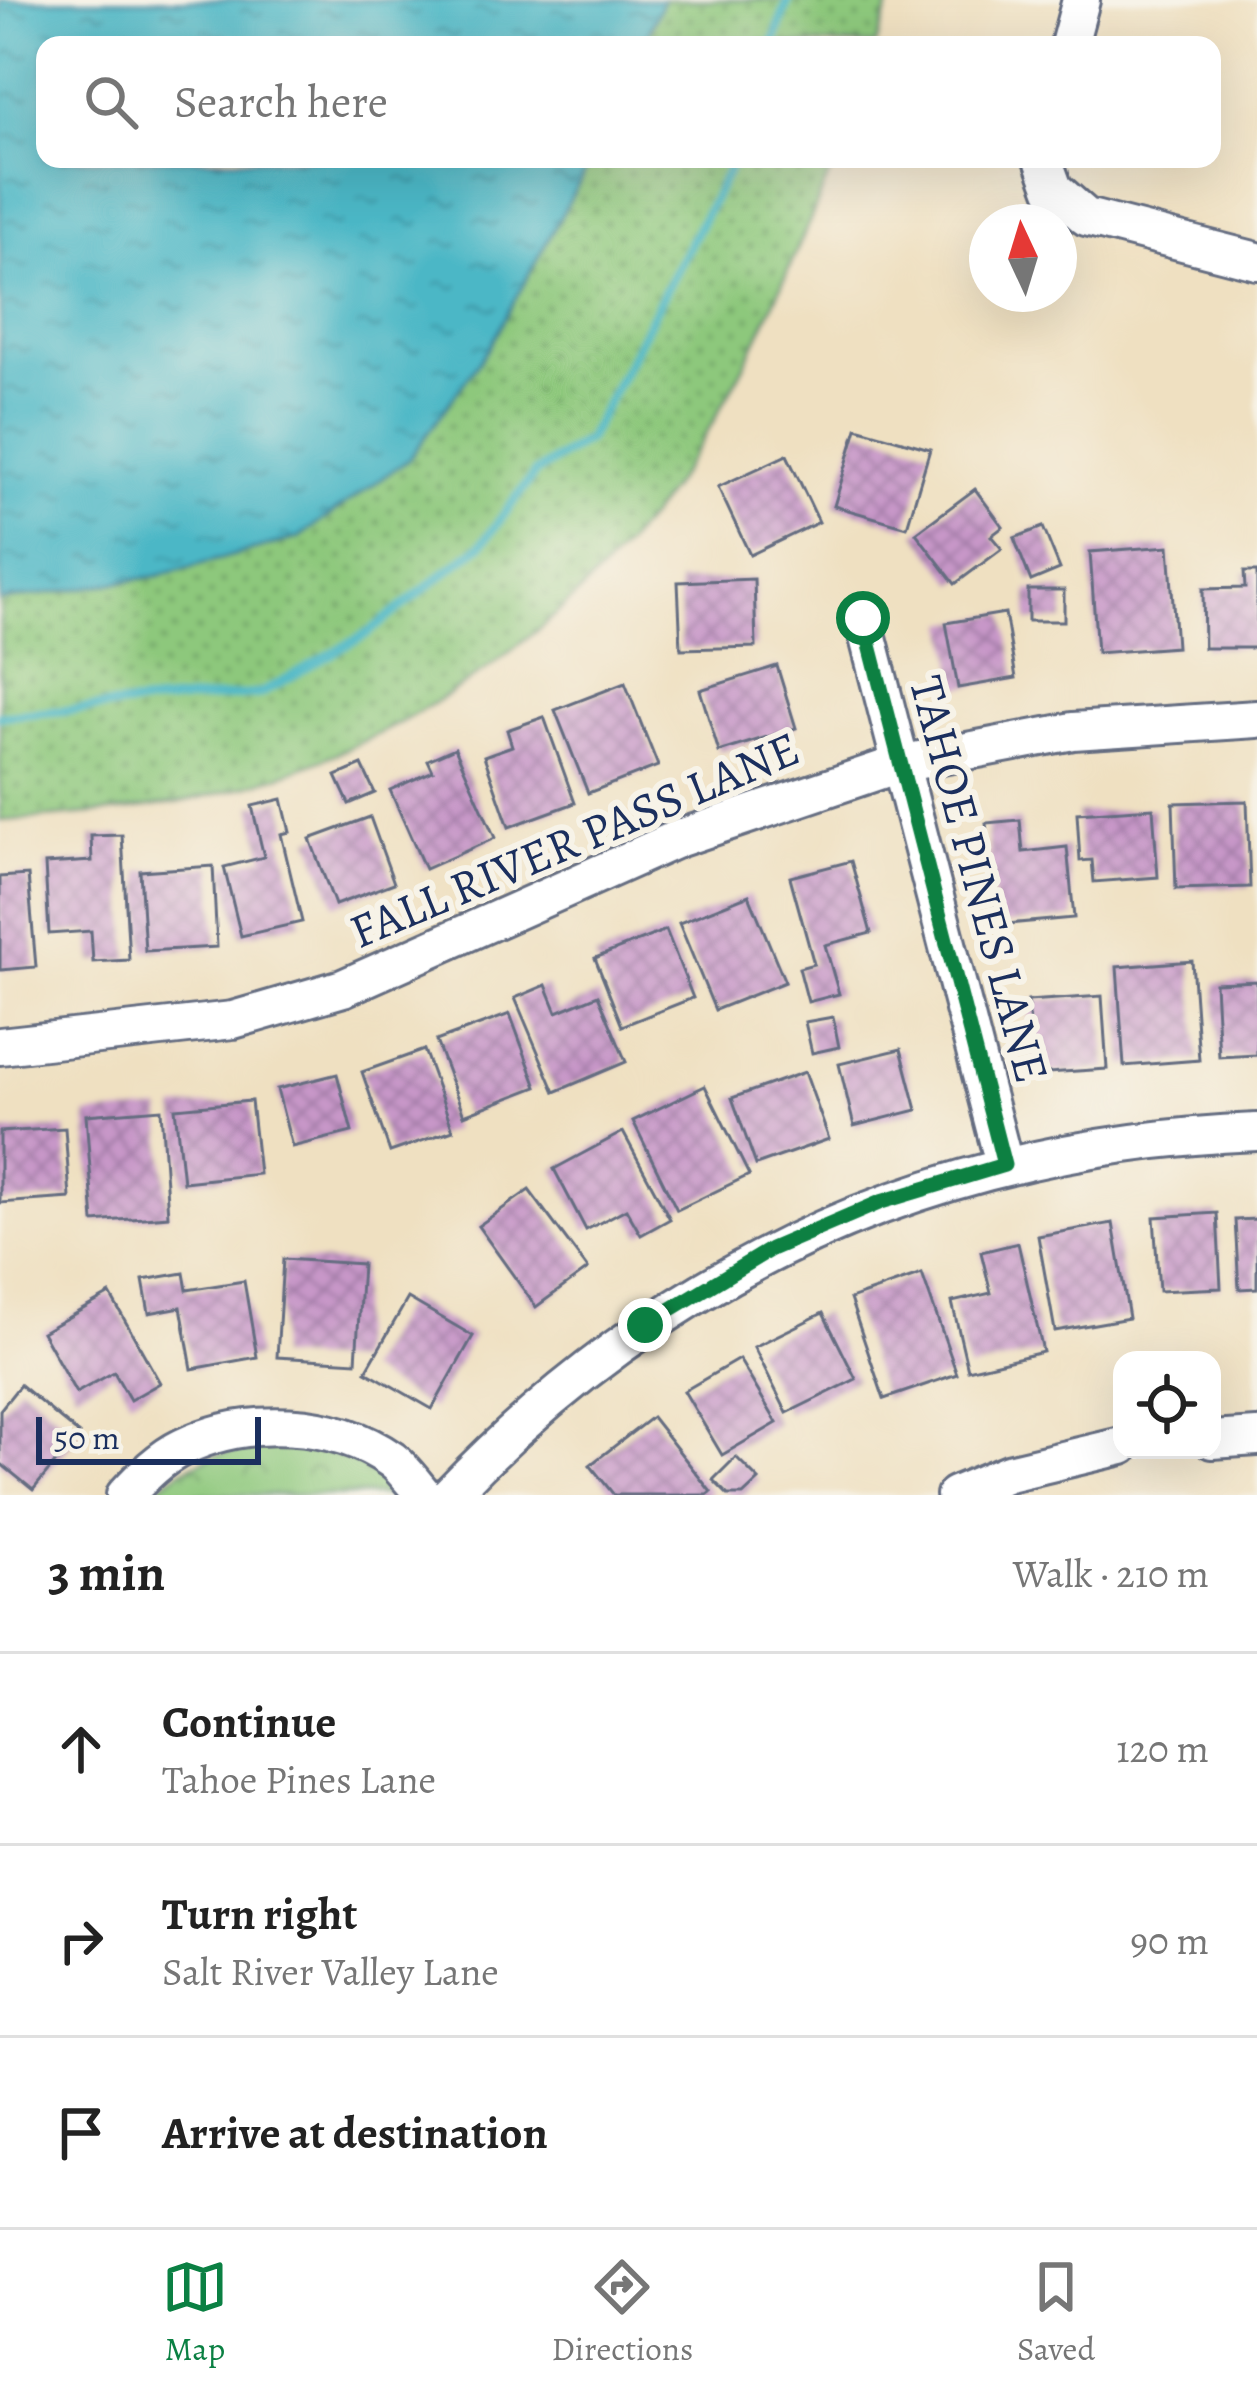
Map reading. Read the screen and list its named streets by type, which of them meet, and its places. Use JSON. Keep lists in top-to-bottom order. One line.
{"streets":{"street":["FALL RIVER PASS LANE","TAHOE PINES LANE"]},"crossings":[["FALL RIVER PASS LANE","TAHOE PINES LANE"]],"scale_bar":"50 m","north":"top","page":{"search":"Search here","scale":"50 m","heading":["3 min","Walk · 210 m"],"list":[["Continue","Tahoe Pines Lane","120 m"],["Turn right","Salt River Valley Lane","90 m"],"Arrive at destination"],"nav":["Map","Directions","Saved"]}}
